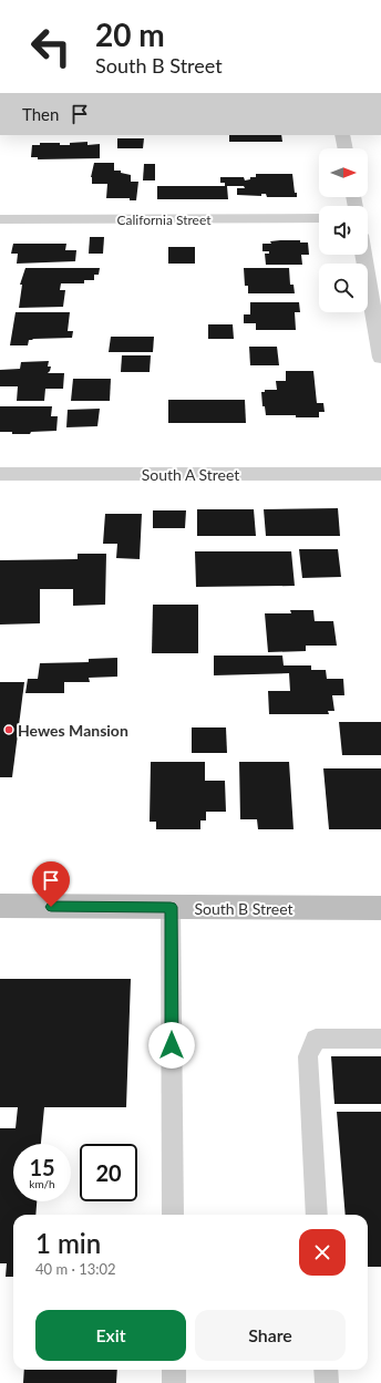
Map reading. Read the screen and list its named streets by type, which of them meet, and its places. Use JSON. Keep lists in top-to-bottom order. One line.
{"streets":{"street":["California Street","South A Street","South B Street"]},"places":["Hewes Mansion"],"north":"right","page":{"turn":["20 m","South B Street"],"then":"Then","speed":"15 km/h","limit":"20","heading":["1 min","40 m · 13:02"],"buttons":["Exit","Share"]}}
